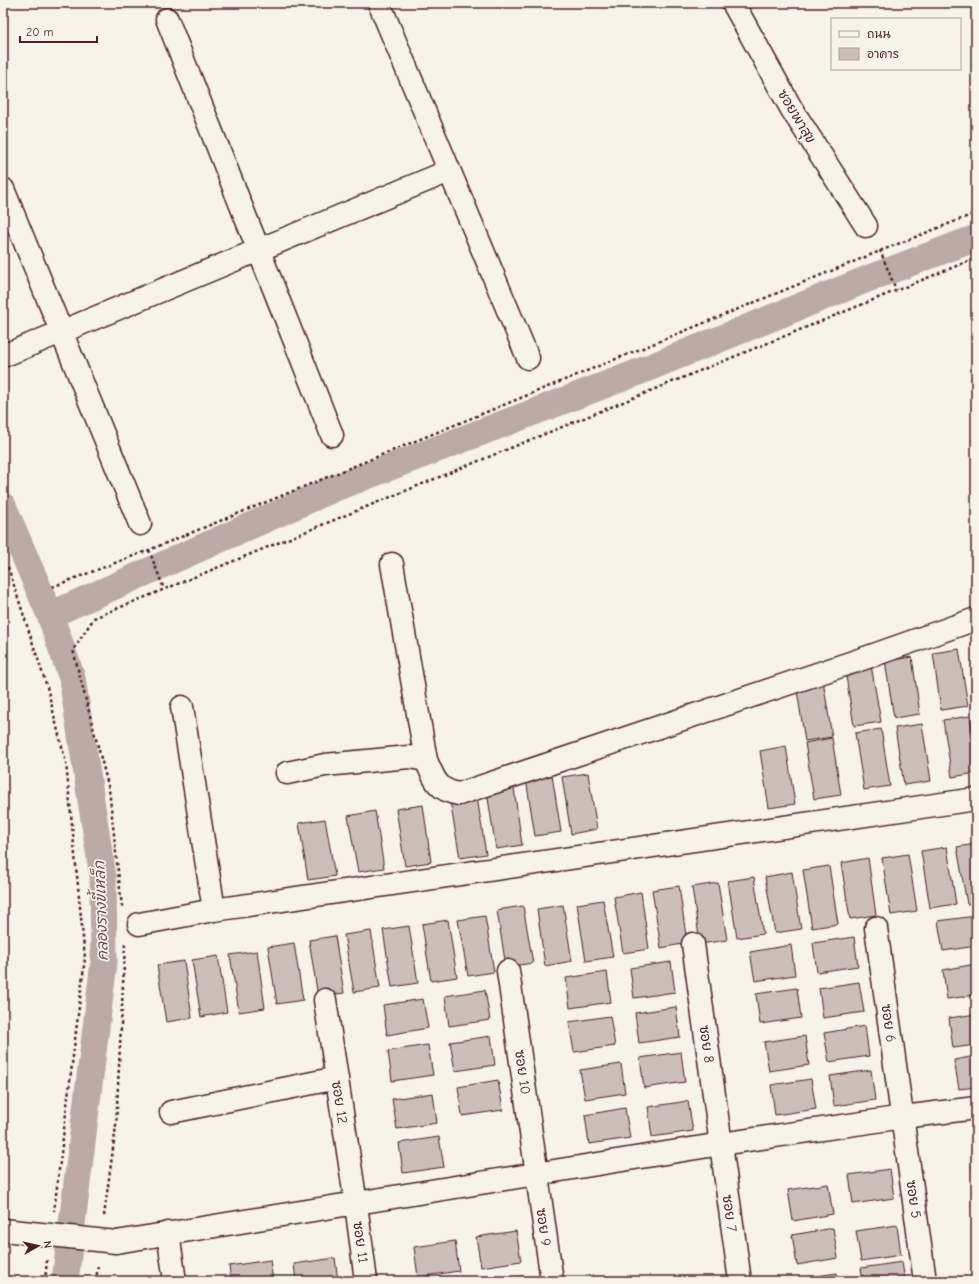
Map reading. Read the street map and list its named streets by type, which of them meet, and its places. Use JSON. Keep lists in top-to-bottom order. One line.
{"streets":{"street":["ซอยพาสุข","ซอย 6","ซอย 8","ซอย 10","ซอย 12","ซอย 5","ซอย 7","ซอย 9","ซอย 11"]},"crossings":[["ซอย 6","ซอย 5"],["ซอย 8","ซอย 7"],["ซอย 10","ซอย 9"],["ซอย 12","ซอย 11"]],"water":["คลองรางขี้เหล็ก"],"legend":["ถนน","อาคาร"],"scale_bar":"20 m","north":"right"}
